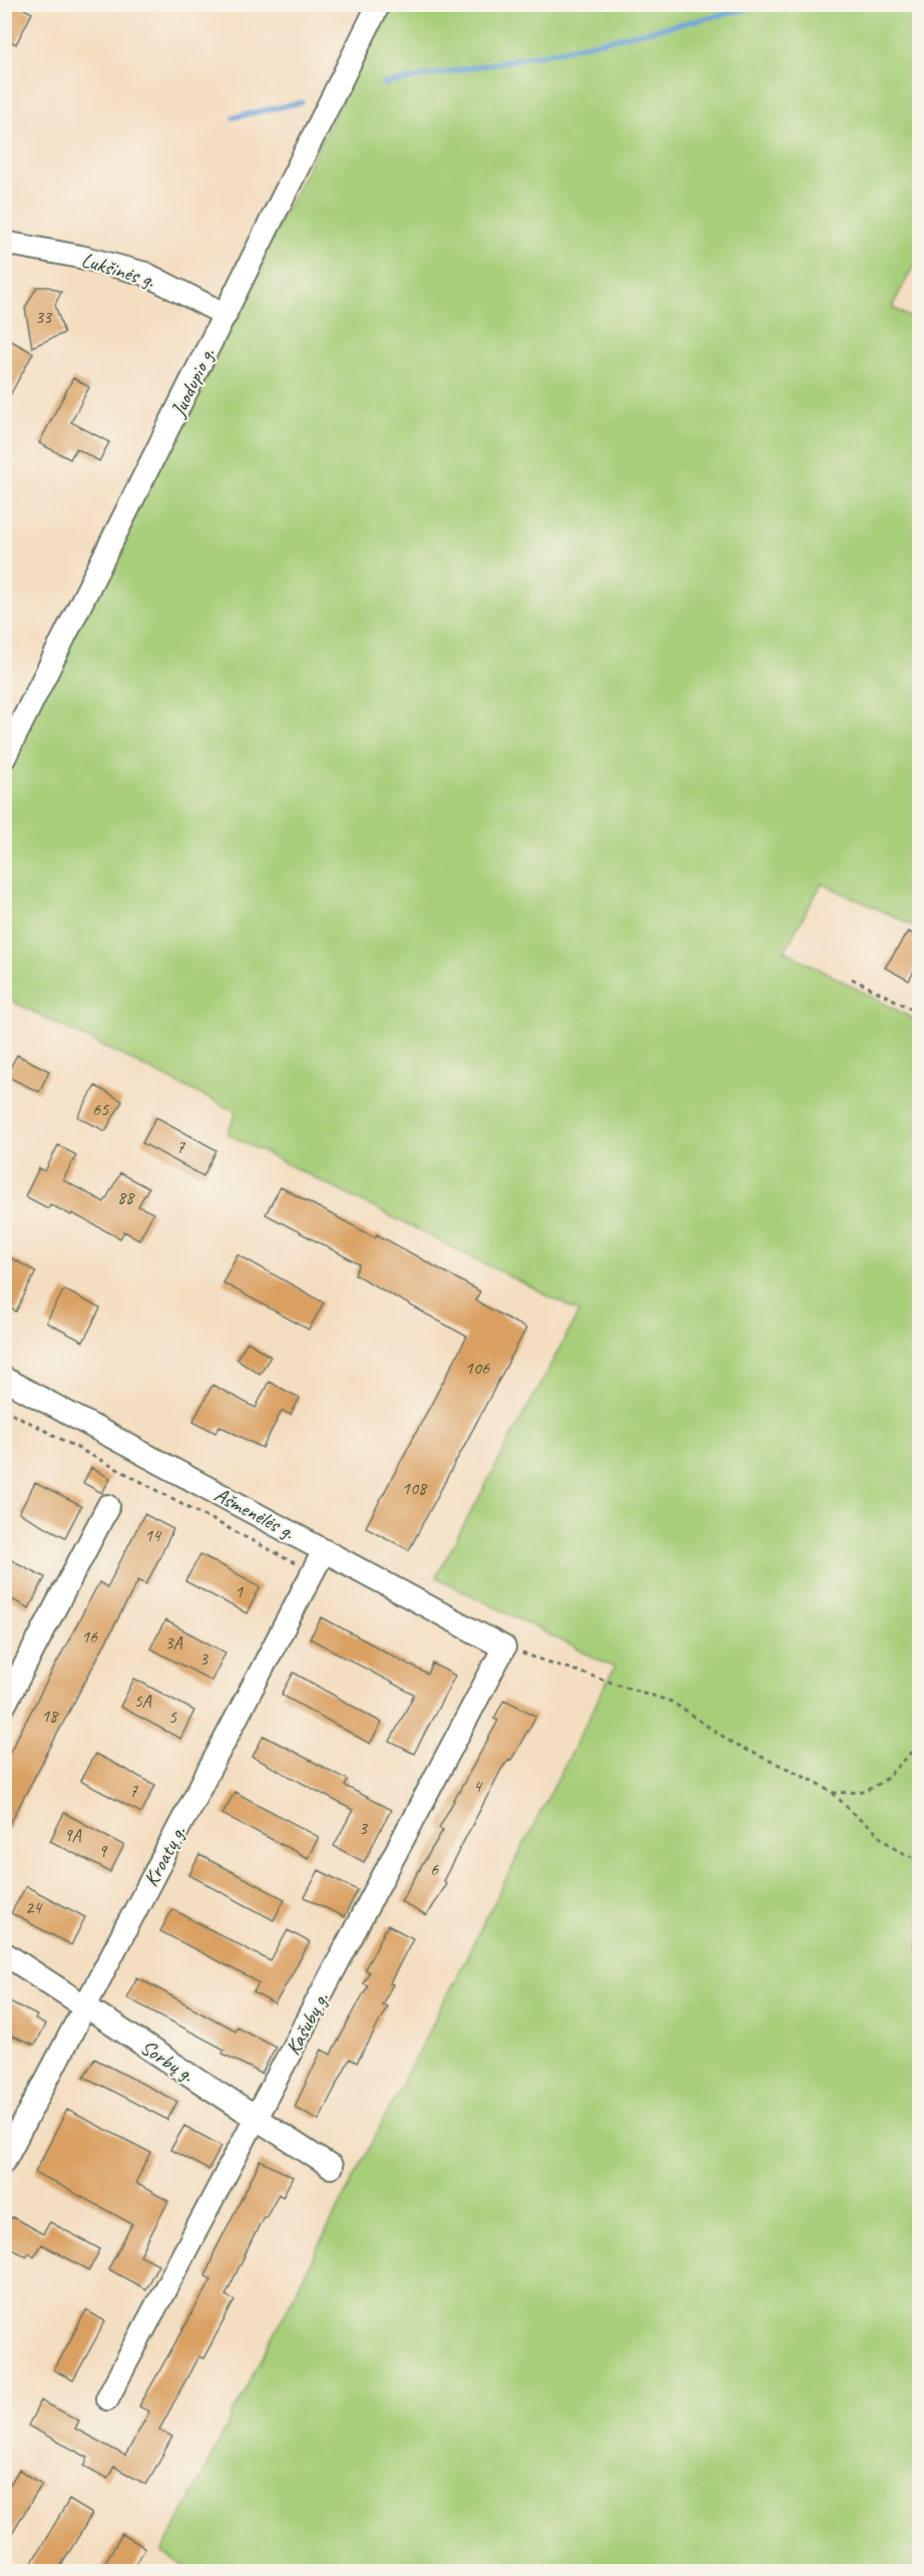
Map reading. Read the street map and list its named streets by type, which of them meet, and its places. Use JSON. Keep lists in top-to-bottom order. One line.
{"streets":{"street":["Lukšinės g.","Juodupio g.","Ašmenėlės g.","Kroatų g.","Kašubų g.","Sorbų g."]},"crossings":[["Lukšinės g.","Juodupio g."],["Ašmenėlės g.","Kroatų g."],["Ašmenėlės g.","Kašubų g."],["Kroatų g.","Sorbų g."],["Kašubų g.","Sorbų g."]],"house_numbers":["33","65","7","88","106","108","14","1","16","3A","3","5A","18","5","4","7","3","9A","9","6","24"]}
